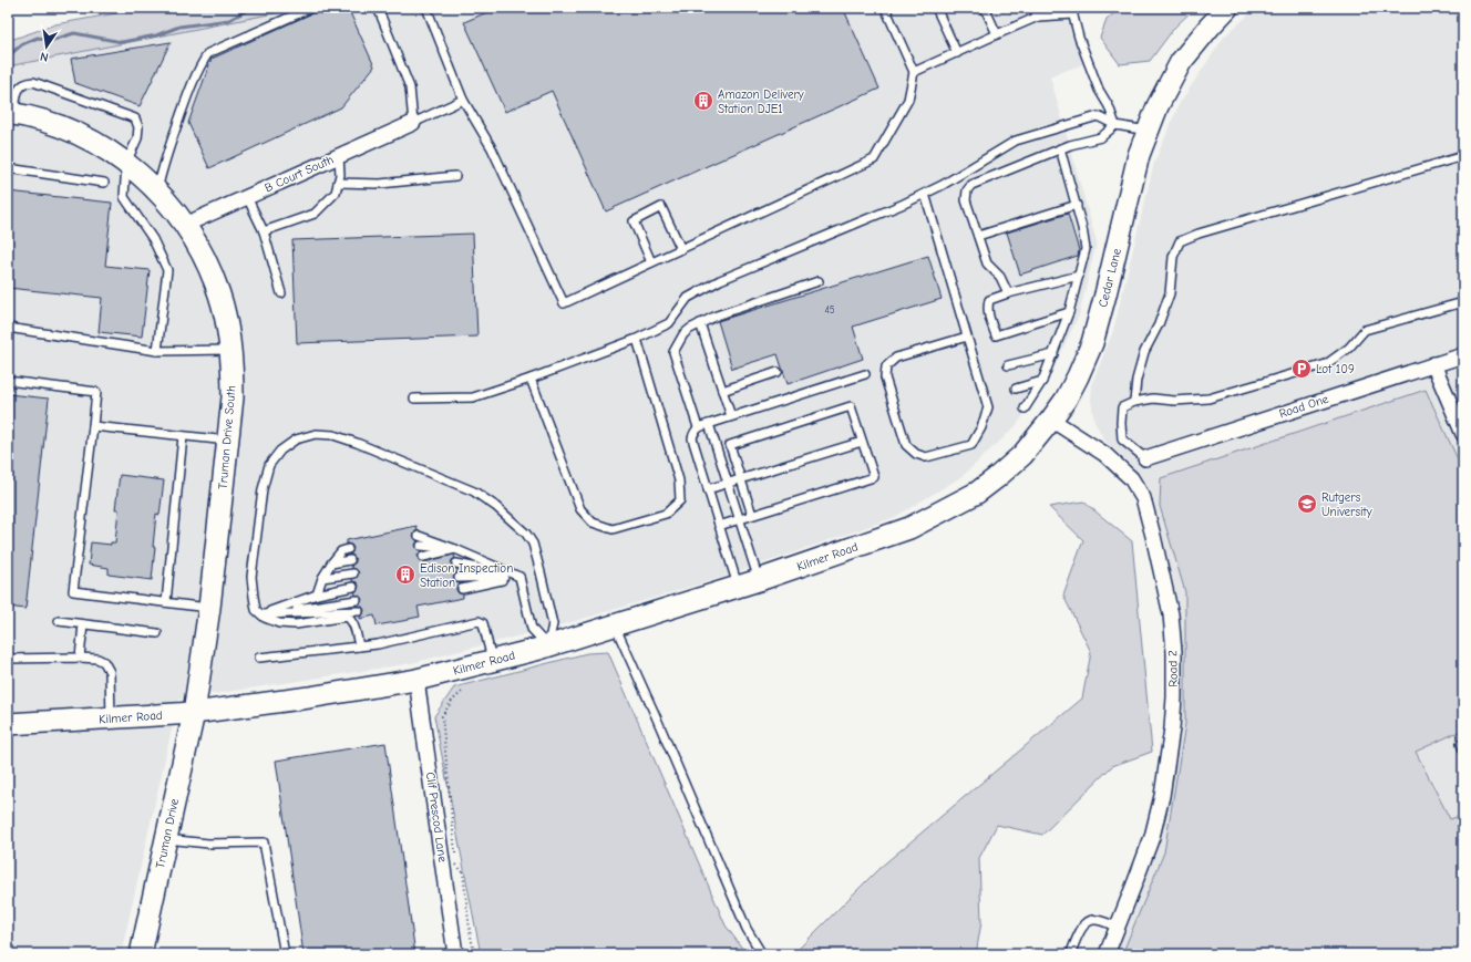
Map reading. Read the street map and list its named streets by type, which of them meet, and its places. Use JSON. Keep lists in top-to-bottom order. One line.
{"streets":{"street":["B Court South","Cedar Lane","Road One","Truman Drive South","Kilmer Road","Road 2","Clif Prescod Lane","Truman Drive"]},"crossings":[["B Court South","Truman Drive South"],["Cedar Lane","Kilmer Road"],["Cedar Lane","Road 2"],["Truman Drive South","Kilmer Road"],["Truman Drive South","Truman Drive"],["Kilmer Road","Clif Prescod Lane"],["Kilmer Road","Truman Drive"]],"places":{"building":["Amazon Delivery Station DJE1","Edison Inspection Station"],"parking":["Lot 109"],"school or university":["Rutgers University"]},"house_numbers":["45"],"north":"bottom"}
